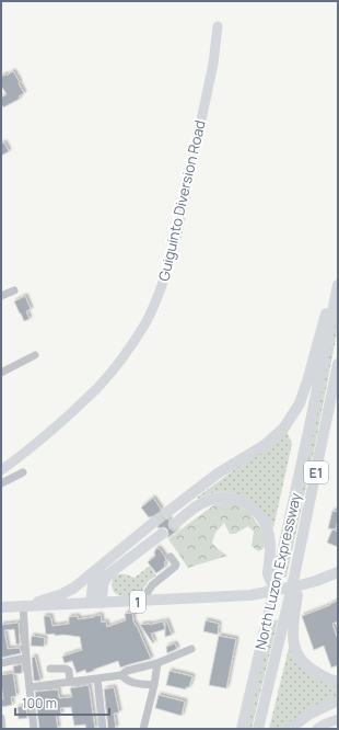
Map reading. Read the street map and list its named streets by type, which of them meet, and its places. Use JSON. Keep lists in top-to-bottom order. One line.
{"streets":{"highway":["E1","North Luzon Expressway","1"],"main road":["Guiguinto Diversion Road"]},"scale_bar":"100 m"}
